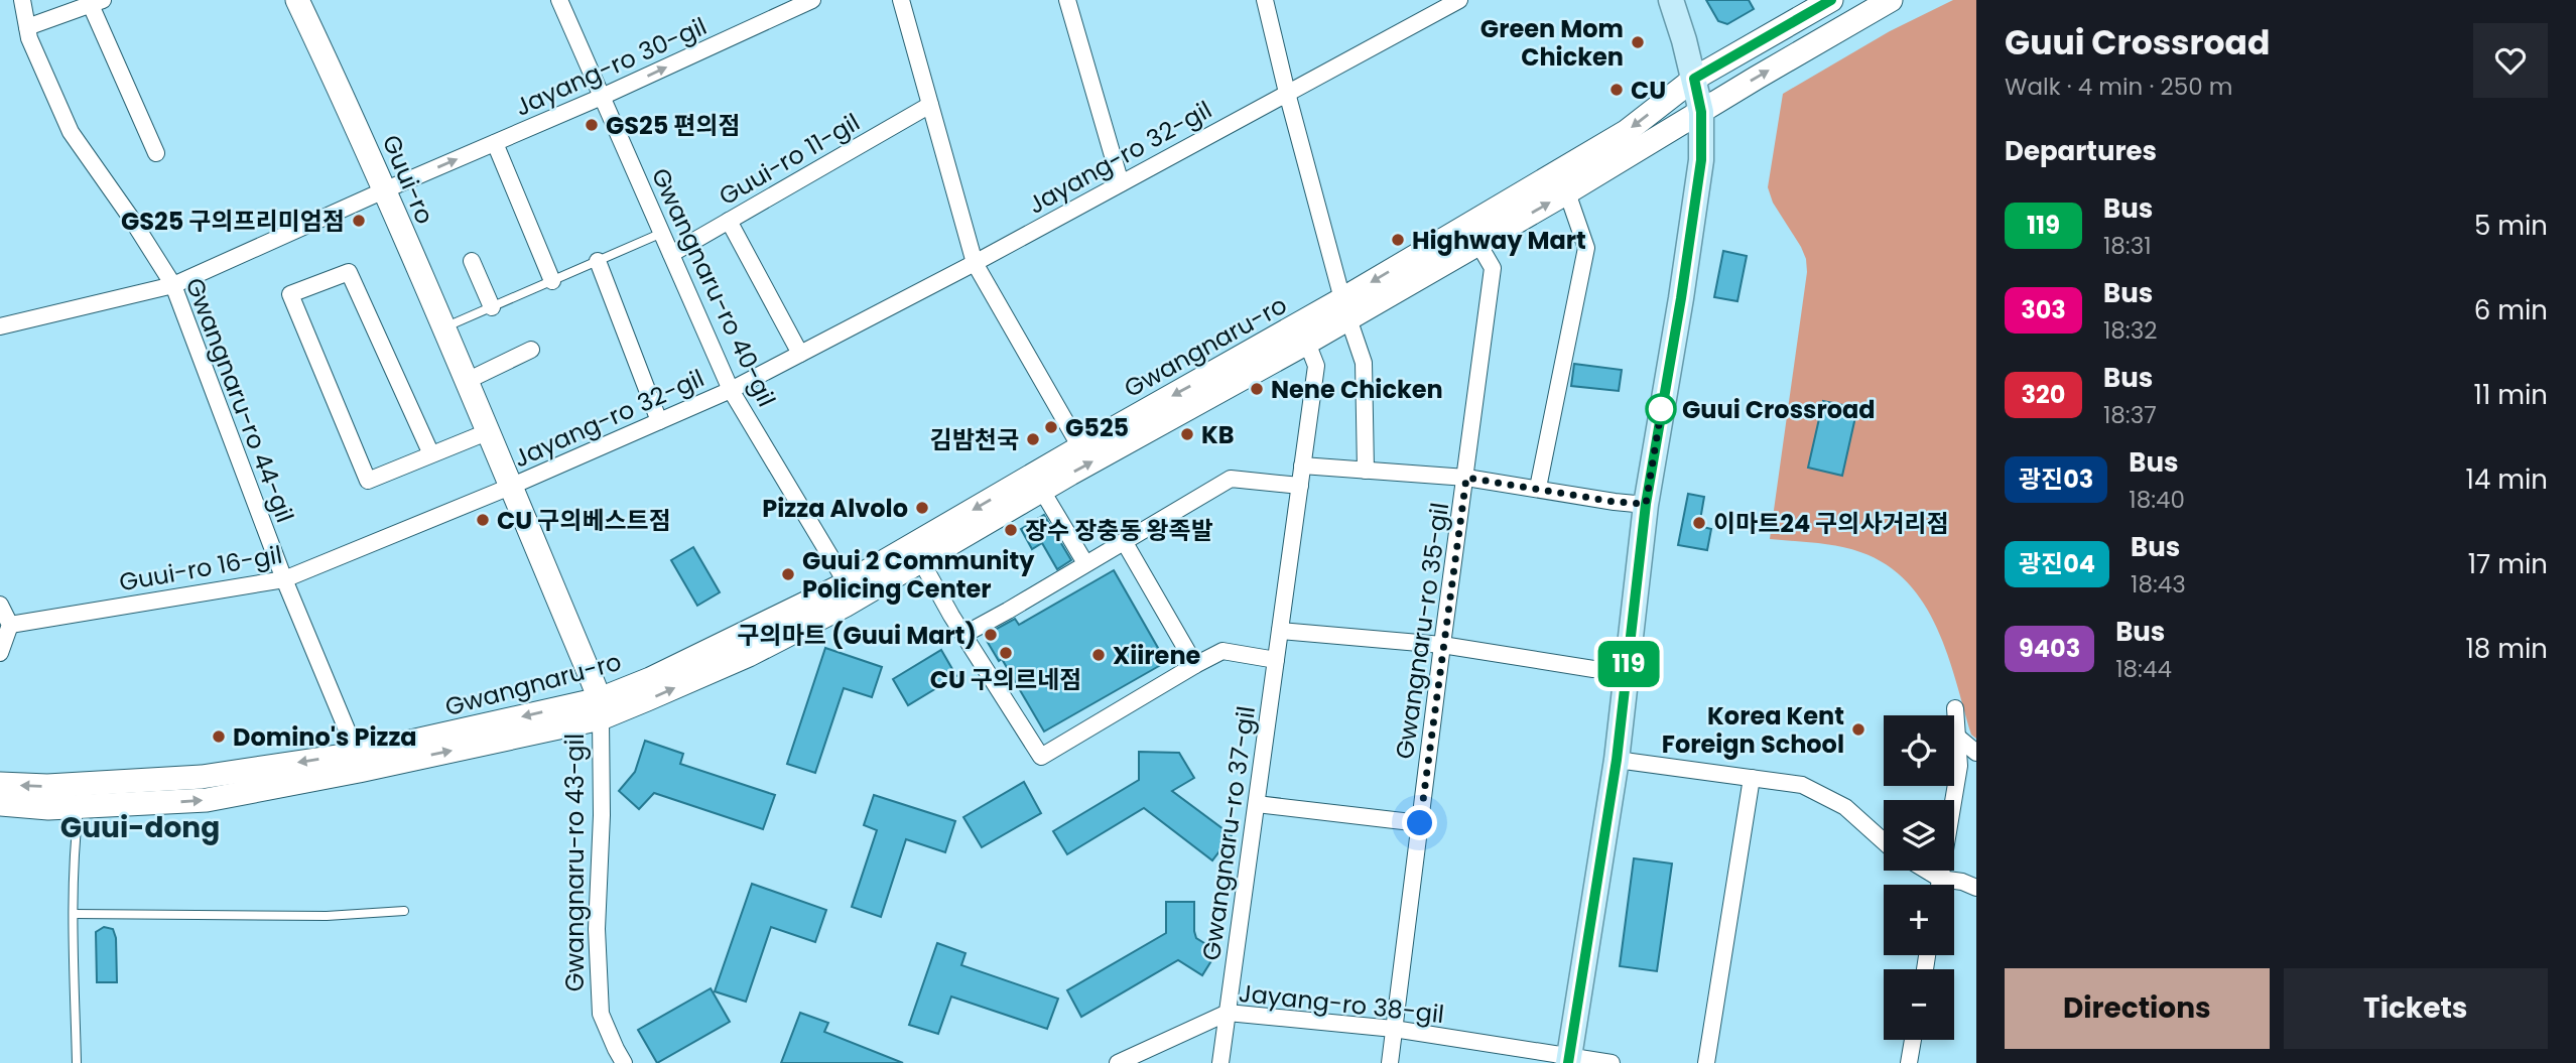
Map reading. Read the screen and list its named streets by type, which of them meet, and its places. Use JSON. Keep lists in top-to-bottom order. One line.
{"streets":{"main road":["Guui-ro","Gwangnaru-ro"],"street":["Jayang-ro 30-gil","Jayang-ro 32-gil","Guui-ro 11-gil","Gwangnaru-ro 40-gil","Gwangnaru-ro 44-gil","Guui-ro 16-gil","Gwangnaru-ro 35-gil","Gwangnaru-ro 37-gil","Gwangnaru-ro 43-gil","Jayang-ro 38-gil"]},"crossings":[["Jayang-ro 30-gil","Guui-ro"],["Jayang-ro 30-gil","Gwangnaru-ro 40-gil"],["Jayang-ro 30-gil","Gwangnaru-ro 44-gil"],["Jayang-ro 32-gil","Guui-ro"],["Jayang-ro 32-gil","Gwangnaru-ro 40-gil"],["Jayang-ro 32-gil","Guui-ro 16-gil"],["Guui-ro 11-gil","Gwangnaru-ro 40-gil"],["Guui-ro","Gwangnaru-ro"],["Guui-ro","Guui-ro 16-gil"],["Guui-ro","Gwangnaru-ro 43-gil"],["Gwangnaru-ro 40-gil","Gwangnaru-ro"],["Gwangnaru-ro","Gwangnaru-ro 44-gil"],["Gwangnaru-ro","Gwangnaru-ro 35-gil"],["Gwangnaru-ro","Gwangnaru-ro 37-gil"],["Gwangnaru-ro","Gwangnaru-ro 43-gil"],["Gwangnaru-ro 44-gil","Guui-ro 16-gil"],["Gwangnaru-ro 35-gil","Jayang-ro 38-gil"],["Gwangnaru-ro 37-gil","Jayang-ro 38-gil"]],"districts":["Guui-dong"],"places":["Green Mom Chicken","CU","GS25 편의점","GS25 구의프리미엄점","Highway Mart","Nene Chicken","Guui Crossroad","G525","KB","김밤천국","Pizza Alvolo","CU 구의베스트점","이마트24 구의사거리점","장수 장충동 왕족발","Guui 2 Community Policing Center","구의마트 (Guui Mart)","CU 구의르네점","Xiirene","Korea Kent Foreign School","Domino's Pizza"],"lines":["bus line 119"],"page":{"on_map":"119","heading":[["Guui Crossroad","Walk · 4 min · 250 m"],"Departures"],"list":[{"mark":"119","name":"Bus","note":"18:31","value":"5 min"},{"mark":"303","name":"Bus","note":"18:32","value":"6 min"},{"mark":"320","name":"Bus","note":"18:37","value":"11 min"},{"mark":"광진03","name":"Bus","note":"18:40","value":"14 min"},{"mark":"광진04","name":"Bus","note":"18:43","value":"17 min"},{"mark":"9403","name":"Bus","note":"18:44","value":"18 min"}],"map_buttons":["+","−"],"buttons":["Directions","Tickets"]}}
